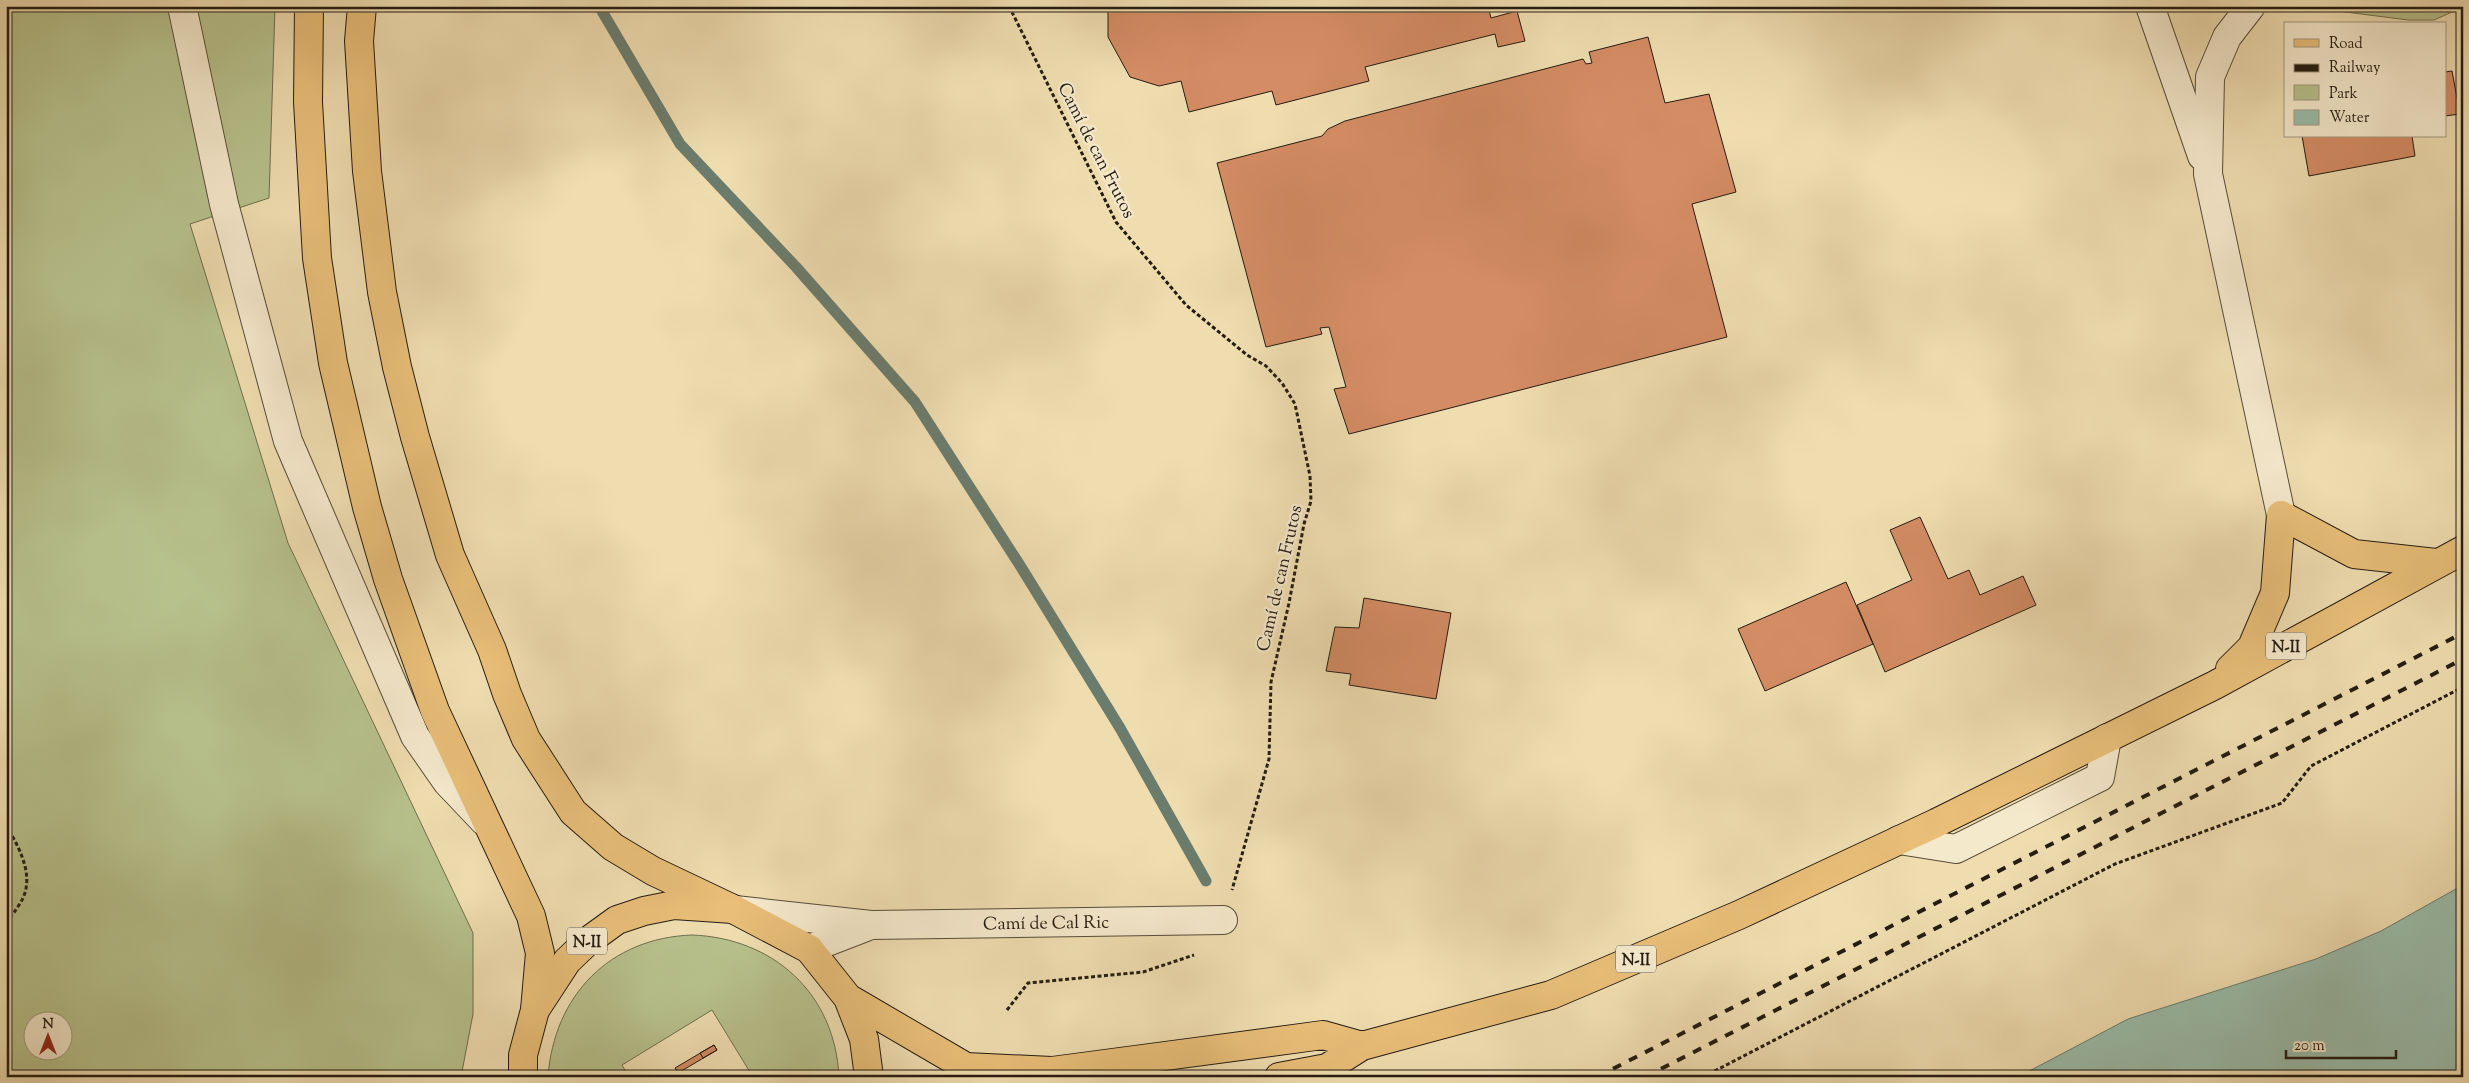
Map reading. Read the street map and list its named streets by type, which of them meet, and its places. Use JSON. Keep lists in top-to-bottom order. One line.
{"streets":{"main road":["N-II"],"street":["Camí de Cal Ric"],"path":["Camí de can Frutos"]},"crossings":[["Camí de can Frutos","Camí de Cal Ric"],["N-II","Camí de Cal Ric"]],"legend":["Road","Railway","Park","Water"],"scale_bar":"20 m","north":"top"}
